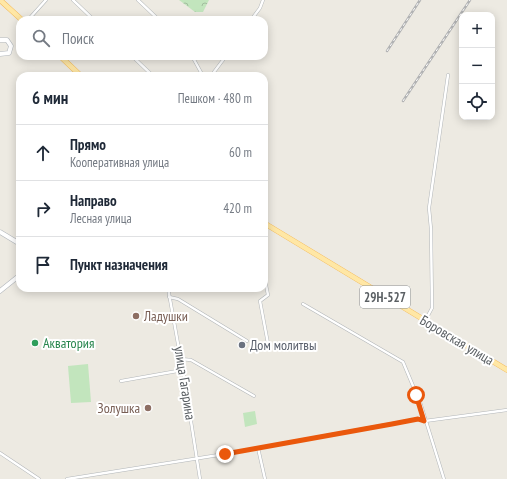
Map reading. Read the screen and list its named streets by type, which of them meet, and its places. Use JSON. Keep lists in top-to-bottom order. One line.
{"streets":{"main road":["29Н-527","Боровская улица"],"street":["улица Гагарина"]},"places":["Ладушки","Акватория","Дом молитвы","Золушка"],"page":{"map_buttons":["+","−"],"search":"Поиск","heading":["6 мин","Пешком · 480 m"],"list":[["Прямо","Кооперативная улица","60 m"],["Направо","Лесная улица","420 m"],"Пункт назначения"]}}
